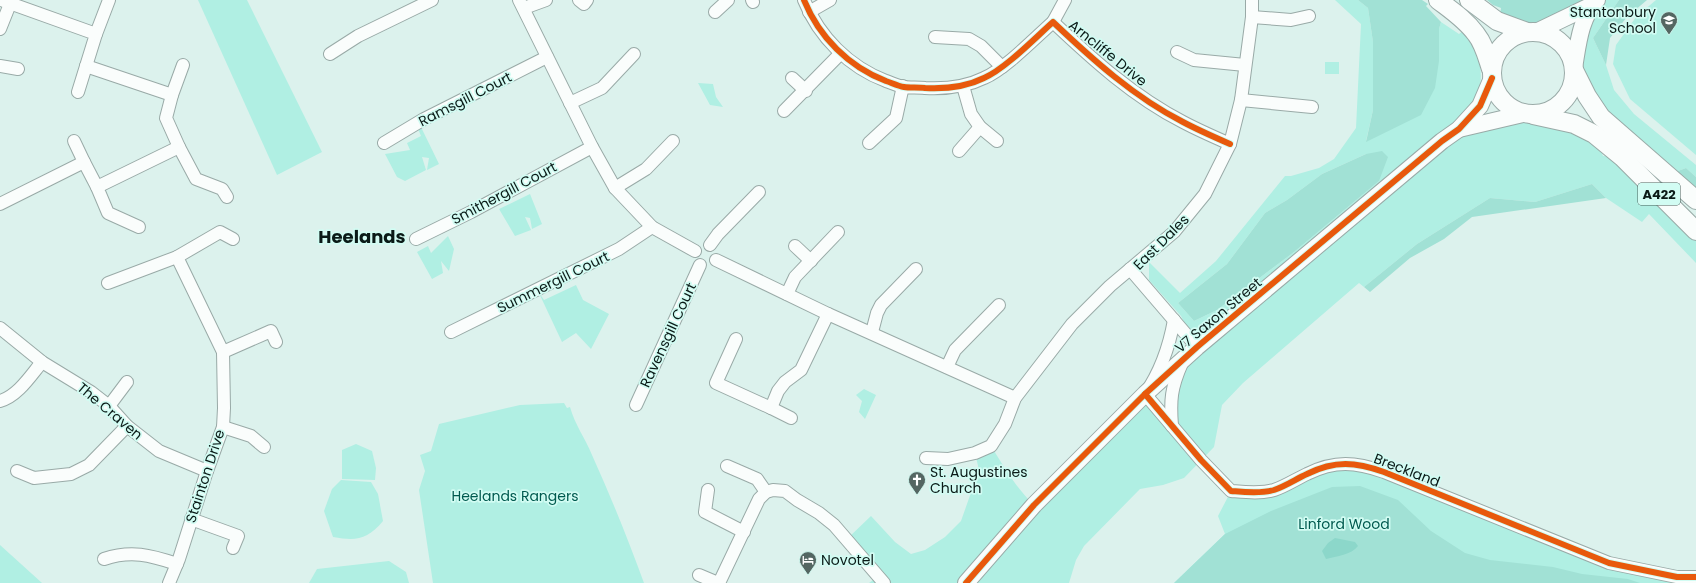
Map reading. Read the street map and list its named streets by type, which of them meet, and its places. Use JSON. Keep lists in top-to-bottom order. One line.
{"streets":{"main road":["A422"],"street":["Arncliffe Drive","Ramsgill Court","Smithergill Court","East Dales","Summergill Court","V7 Saxon Street","Ravensgill Court","The Craven","Breckland","Stainton Drive"]},"crossings":[["Arncliffe Drive","East Dales"],["A422","V7 Saxon Street"],["East Dales","V7 Saxon Street"],["V7 Saxon Street","Breckland"],["The Craven","Stainton Drive"]],"districts":["Heelands"],"parks":["Heelands Rangers","Linford Wood"],"places":{"school or university":["Stantonbury School"],"church":["St. Augustines Church"],"hotel":["Novotel"]}}
